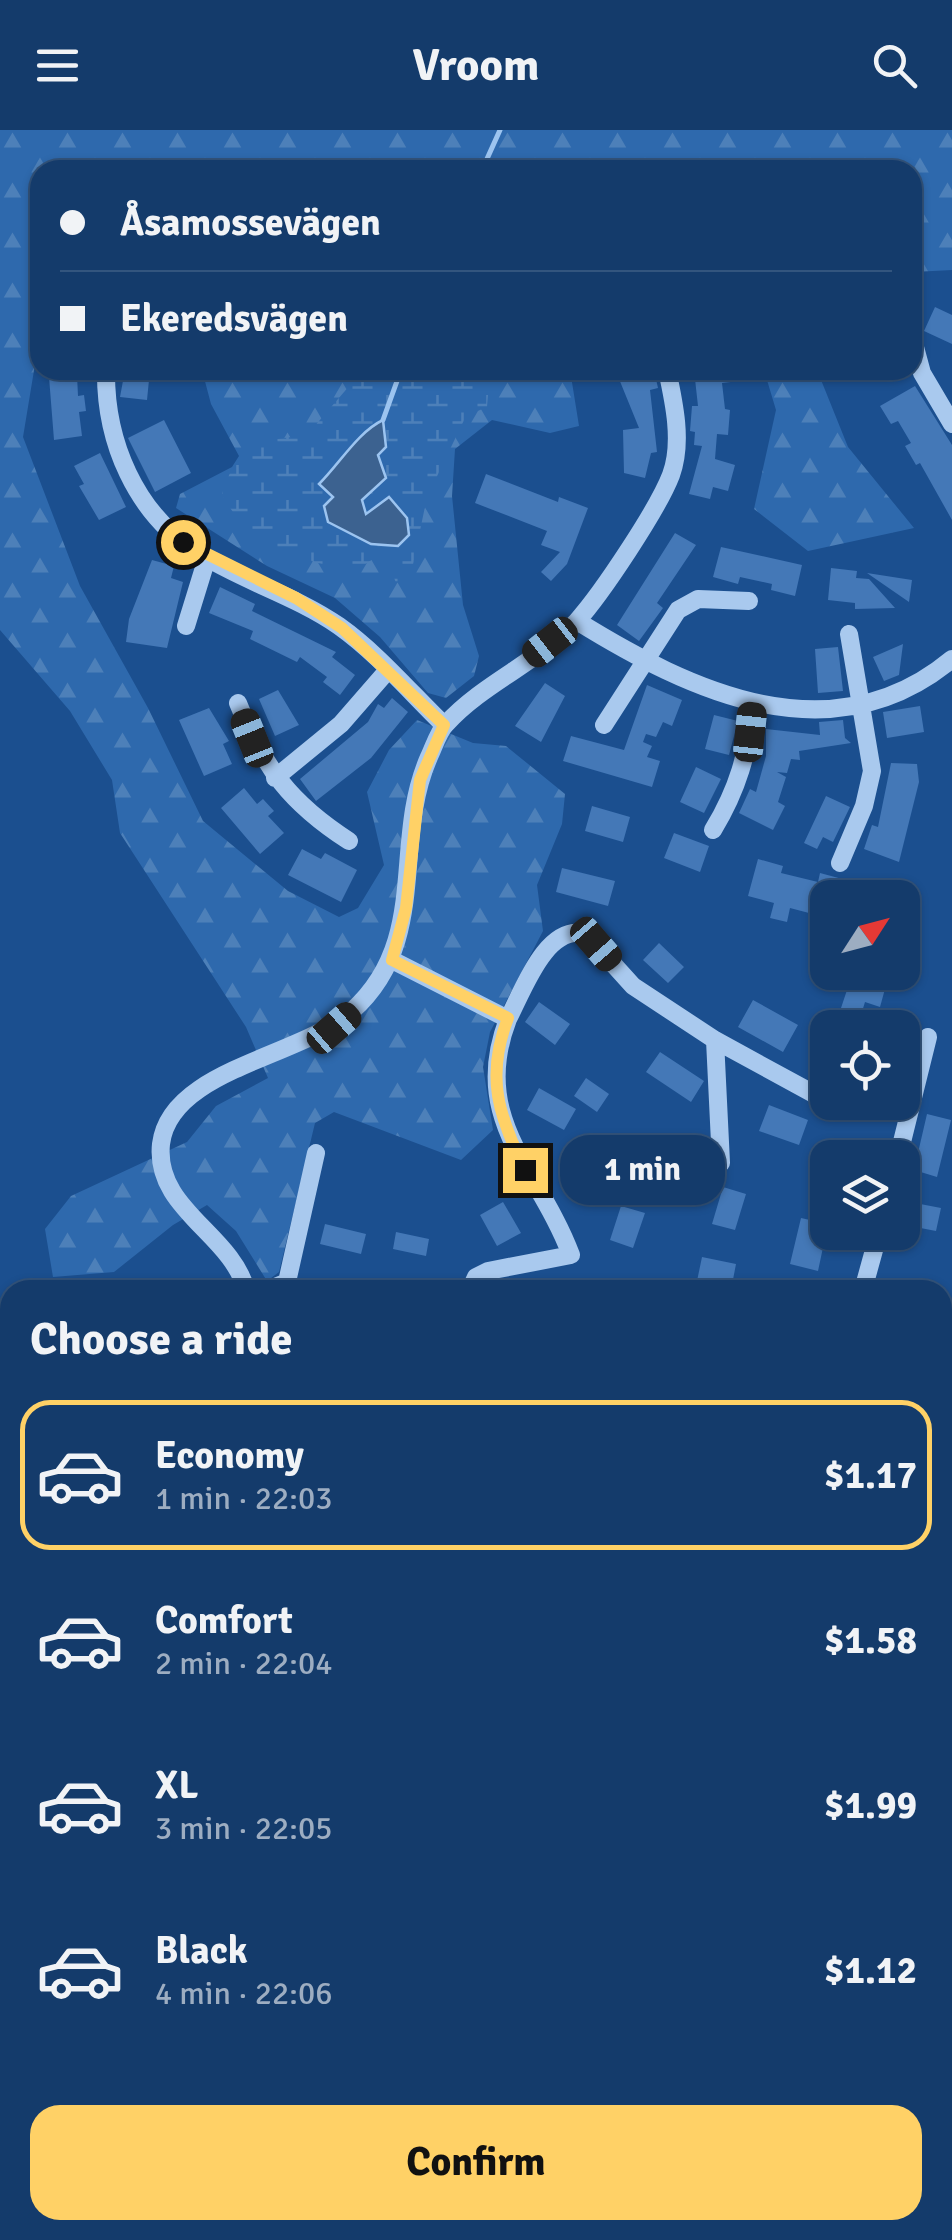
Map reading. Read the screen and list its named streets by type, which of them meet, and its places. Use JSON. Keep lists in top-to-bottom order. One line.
{"north":"top right","page":{"header":"Vroom","banner":["Åsamossevägen","Ekeredsvägen"],"bubble":"1 min","heading":"Choose a ride","list":[{"name":"Economy","note":"1 min · 22:03","value":"$1.17"},{"name":"Comfort","note":"2 min · 22:04","value":"$1.58"},{"name":"XL","note":"3 min · 22:05","value":"$1.99"},{"name":"Black","note":"4 min · 22:06","value":"$1.12"}],"buttons":"Confirm"}}
